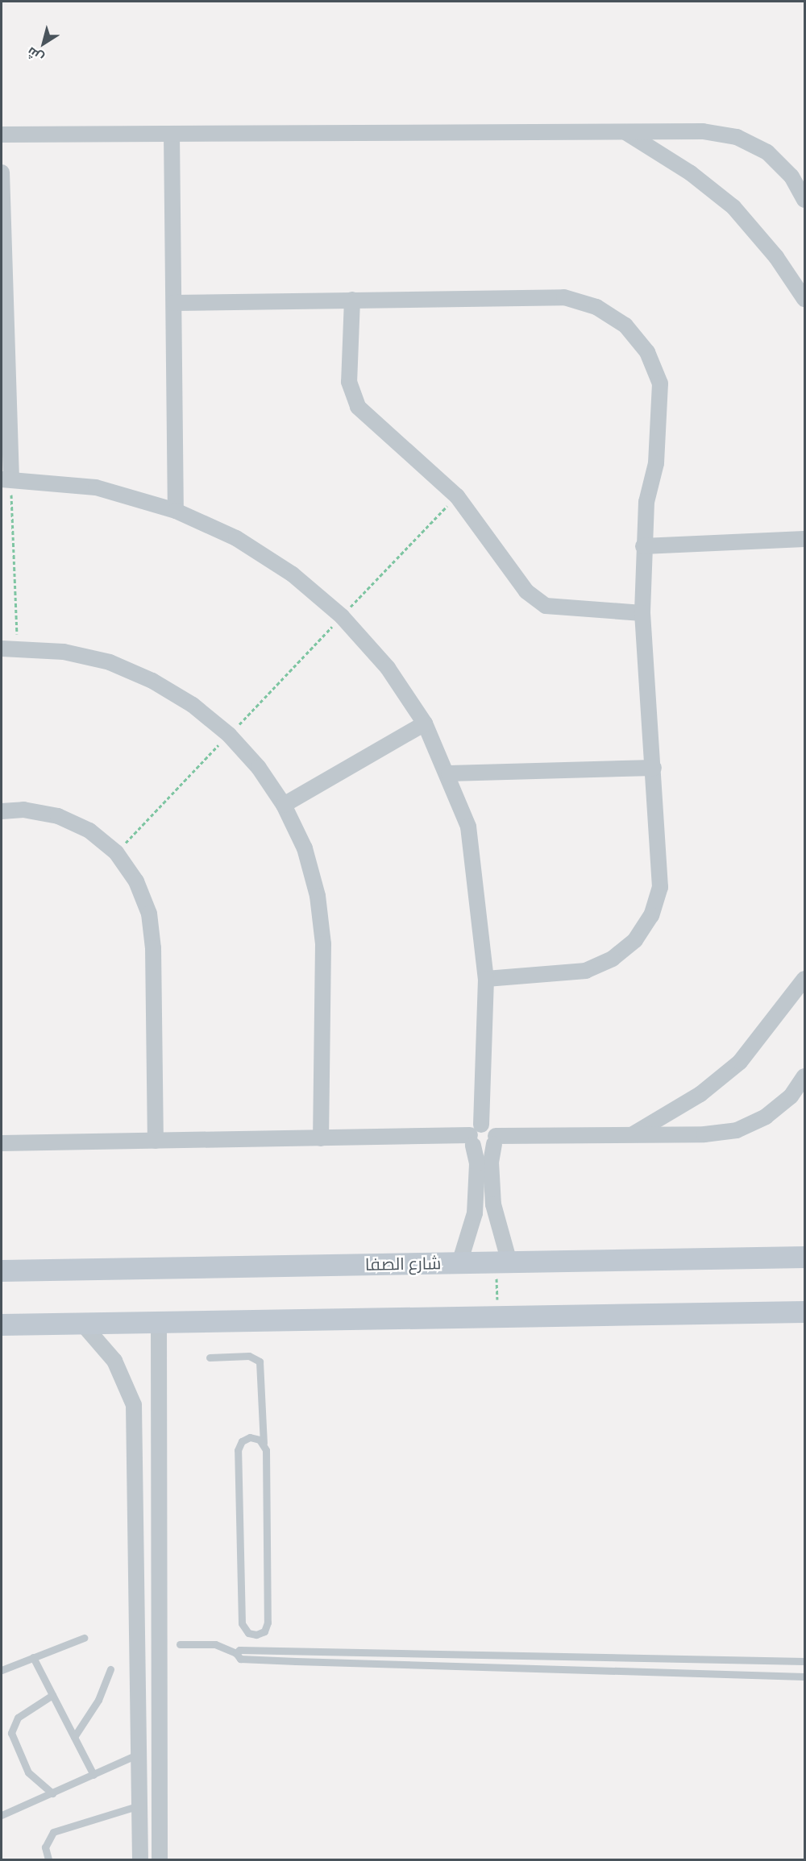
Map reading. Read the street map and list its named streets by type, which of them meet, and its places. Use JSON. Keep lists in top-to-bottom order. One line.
{"streets":{"street":["شارع الصفا"]},"north":"bottom left"}
